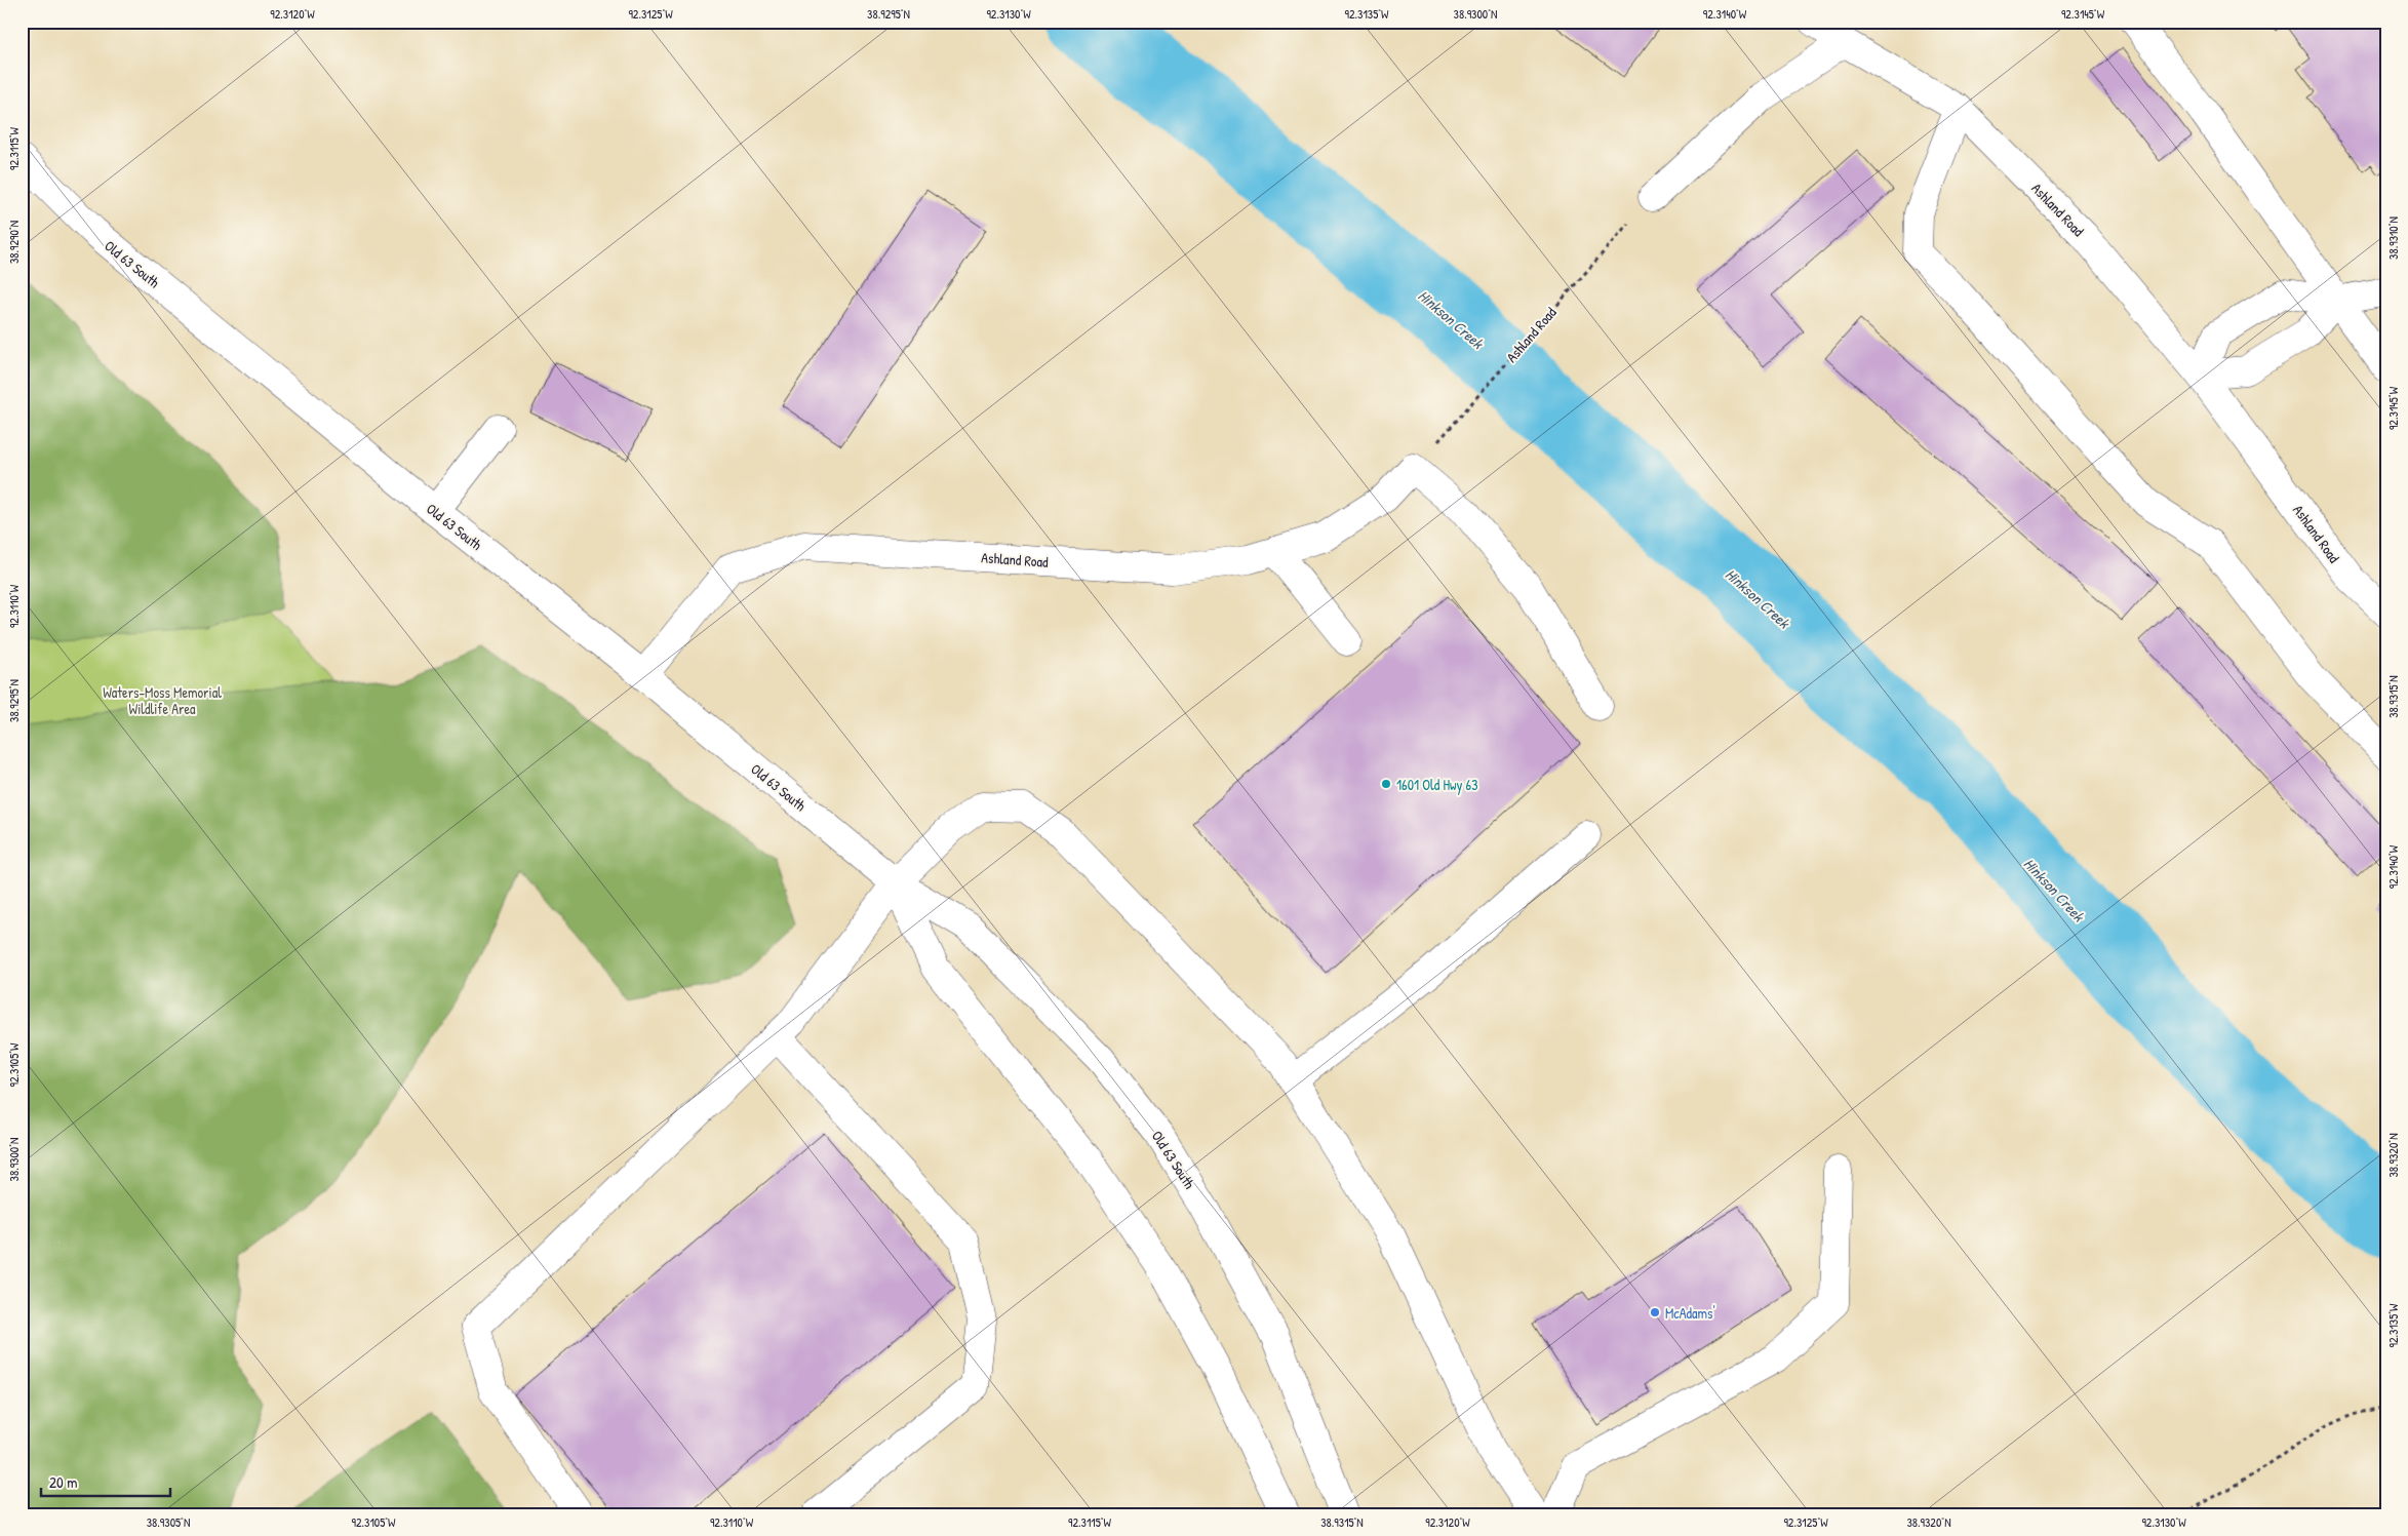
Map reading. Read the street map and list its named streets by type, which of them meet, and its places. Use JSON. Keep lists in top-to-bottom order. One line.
{"streets":{"main road":["Ashland Road","Old 63 South"]},"crossings":[["Ashland Road","Old 63 South"]],"water":["Hinkson Creek"],"parks":["Waters-Moss Memorial Wildlife Area"],"places":["1601 Old Hwy 63","McAdams'"],"scale_bar":"20 m","coordinates":["92.3120°W","92.3125°W","38.9295°N","92.3130°W","92.3135°W","38.9300°N","92.3140°W","92.3145°W","92.3115°W","38.9310°N","38.9290°N","92.3110°W","38.9315°N","92.3105°W","38.9320°N","38.9305°N"]}
